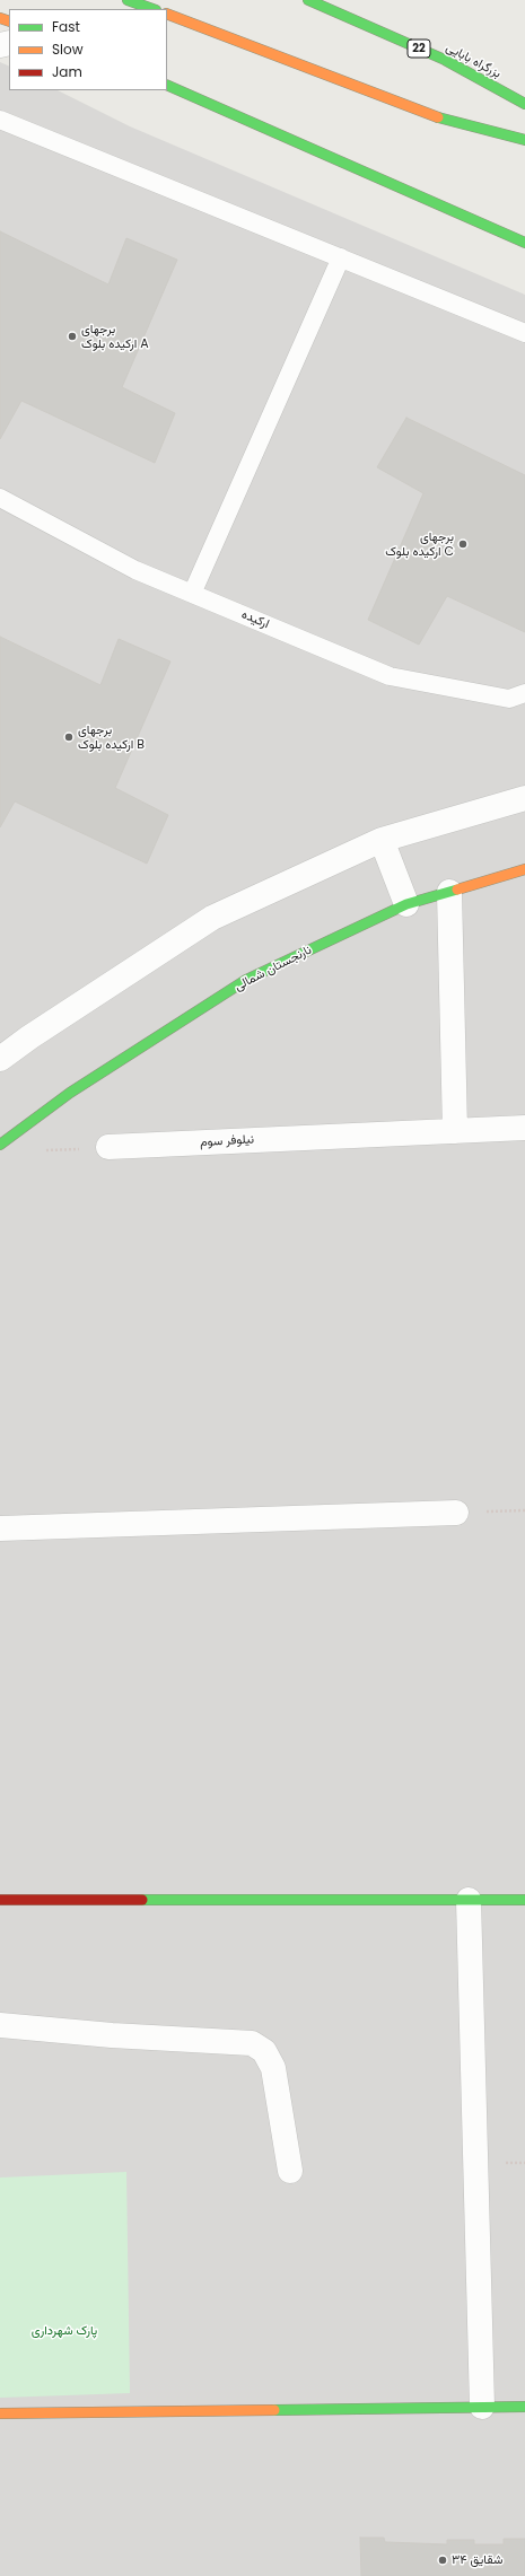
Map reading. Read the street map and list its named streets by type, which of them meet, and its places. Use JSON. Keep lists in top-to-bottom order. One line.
{"streets":{"main road":["22","بزرگراه بابایی","نارنجستان شمالی"],"street":["نیلوفر سوم"],"lane":["ارکیده"]},"parks":["پارک شهرداری"],"places":["برجهای ارکیده بلوک A","برجهای ارکیده بلوک C","برجهای ارکیده بلوک B","شقایق ۳۴"],"legend":["Fast","Slow","Jam"]}
